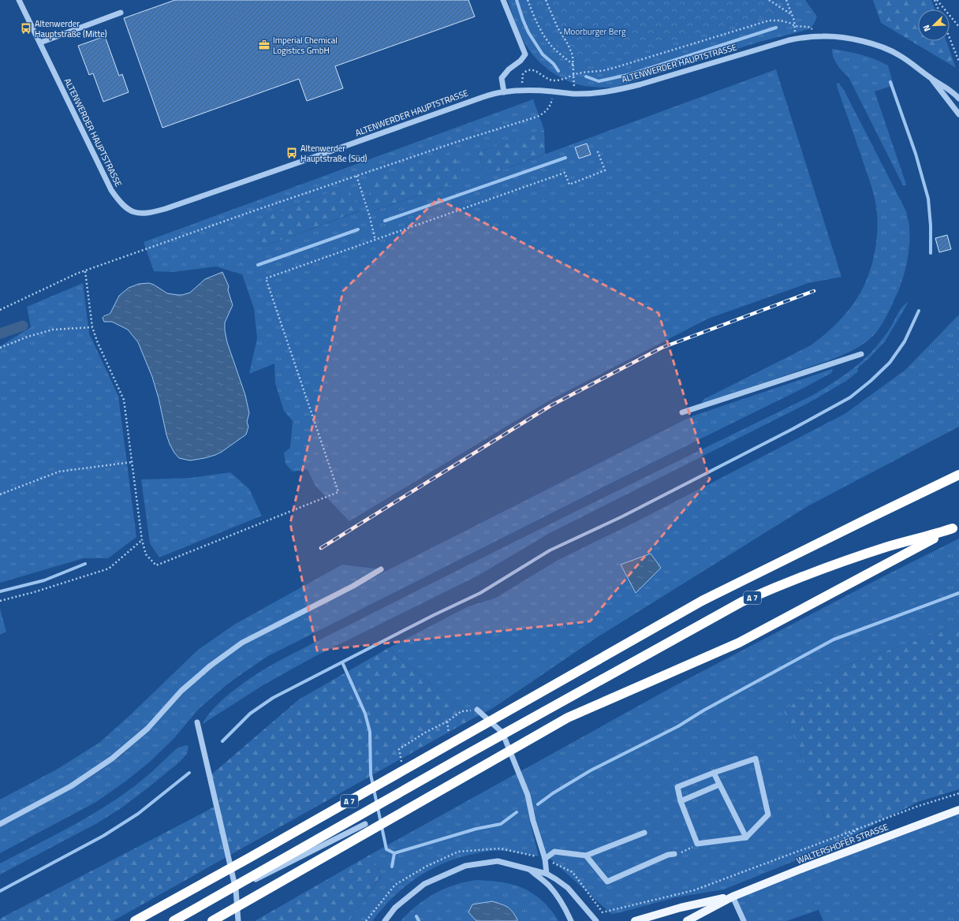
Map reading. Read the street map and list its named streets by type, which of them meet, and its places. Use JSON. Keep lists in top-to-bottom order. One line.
{"streets":{"highway":["A 7"],"main road":["WALTERSHOFER STRASSE"],"street":["ALTENWERDER HAUPTSTRASSE"]},"parks":["Moorburger Berg"],"places":{"bus stop":["Altenwerder Hauptstraße (Mitte)","Altenwerder Hauptstraße (Süd)"],"office":["Imperial Chemical Logistics GmbH"]},"north":"bottom left"}
